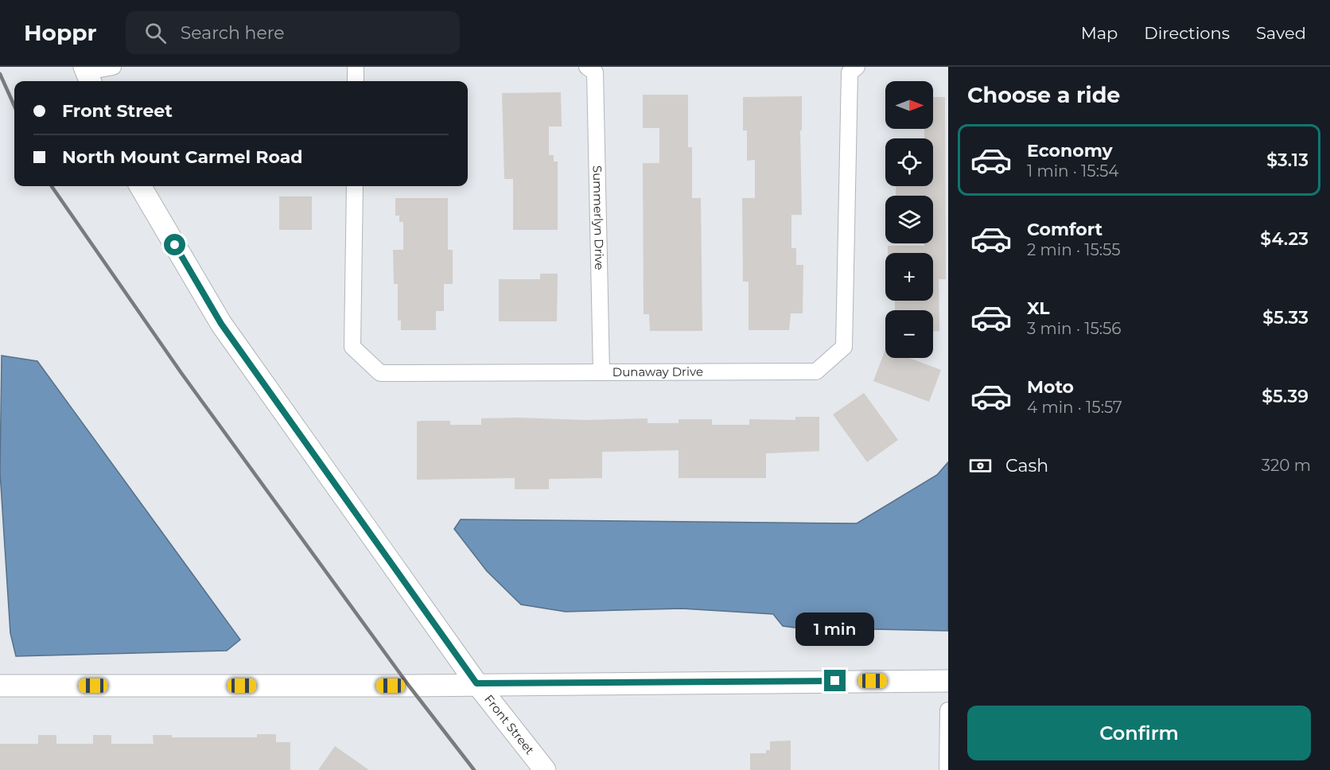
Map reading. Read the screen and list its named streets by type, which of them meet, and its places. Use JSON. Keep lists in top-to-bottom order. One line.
{"streets":{"street":["Summerlyn Drive","Dunaway Drive","Front Street"]},"crossings":[["Summerlyn Drive","Dunaway Drive"]],"north":"right","page":{"header":"Hoppr","search":"Search here","nav":["Map","Directions","Saved"],"heading":"Choose a ride","map_buttons":["+","−"],"banner":["Front Street","North Mount Carmel Road"],"list":[{"name":"Economy","note":"1 min · 15:54","value":"$3.13"},{"name":"Comfort","note":"2 min · 15:55","value":"$4.23"},{"name":"XL","note":"3 min · 15:56","value":"$5.33"},{"name":"Moto","note":"4 min · 15:57","value":"$5.39"}],"pay":["Cash","320 m"],"bubble":"1 min","buttons":"Confirm"}}
